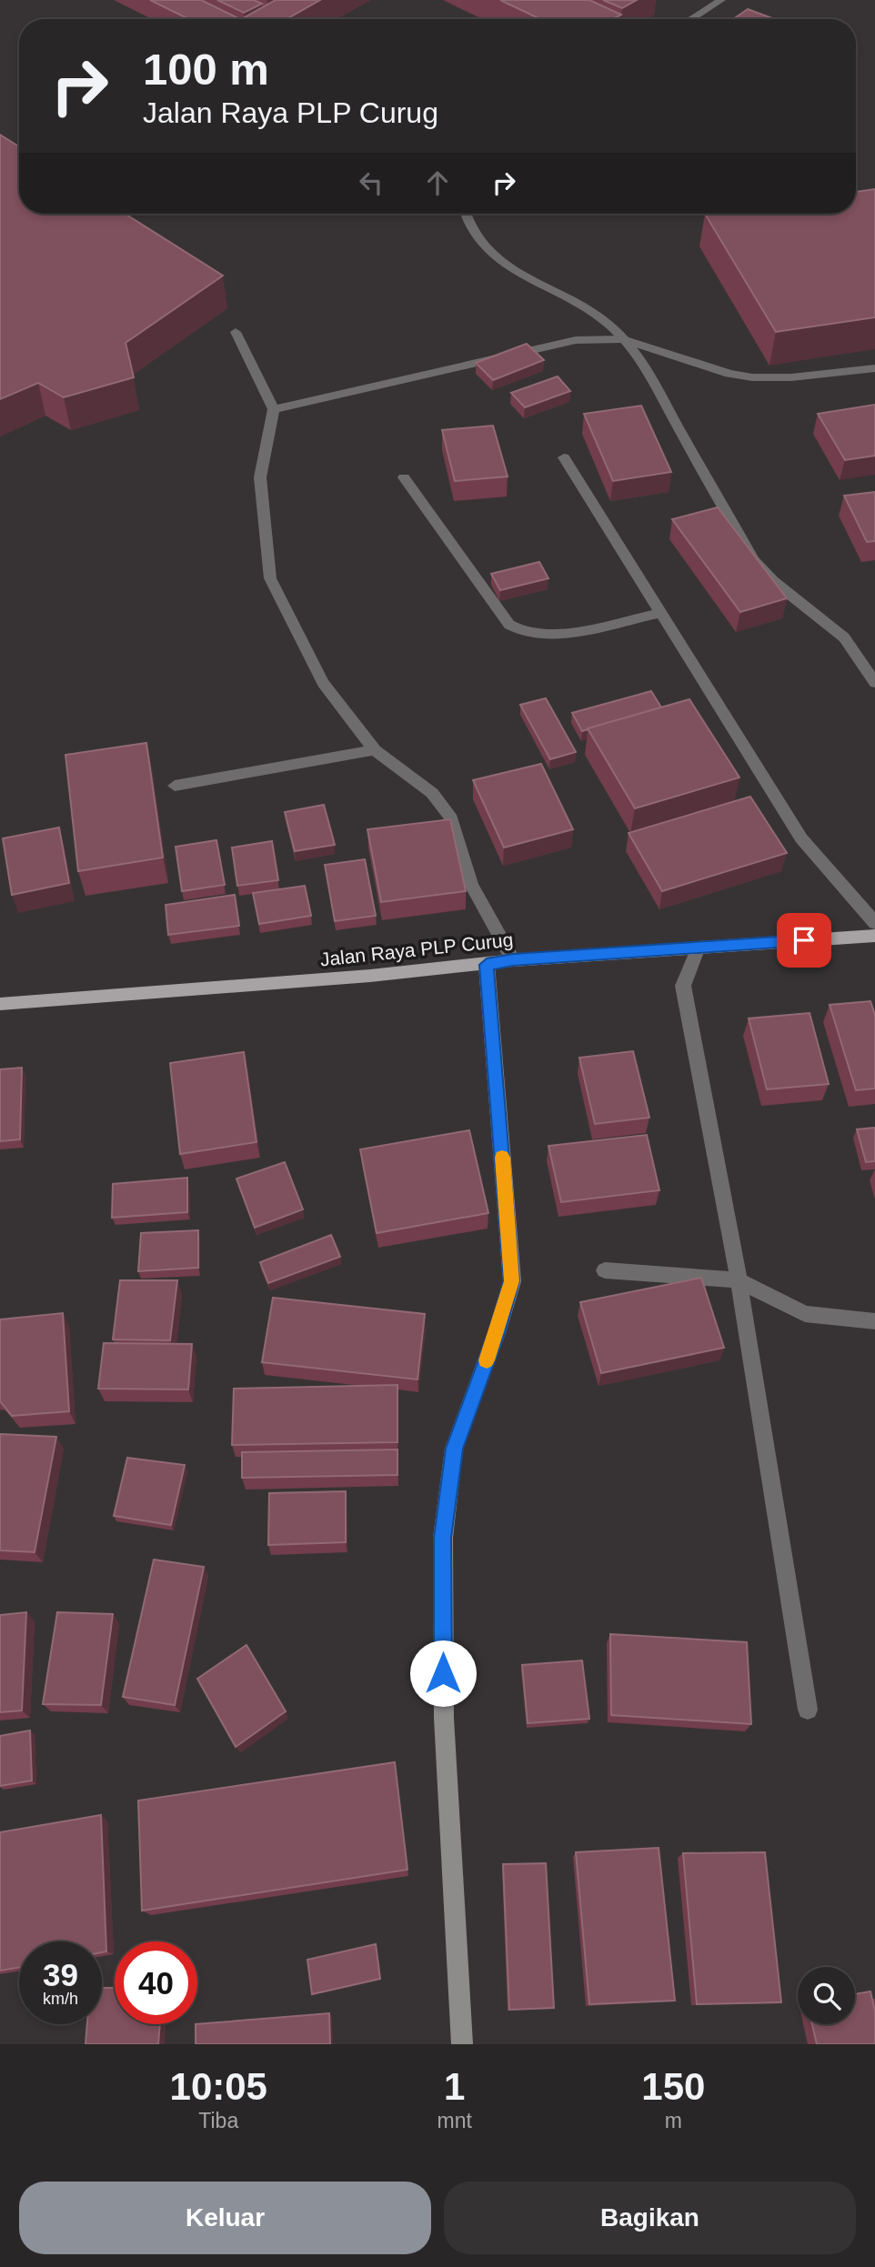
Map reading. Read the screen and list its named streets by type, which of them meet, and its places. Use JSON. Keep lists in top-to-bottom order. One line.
{"streets":{"main road":["Jalan Raya PLP Curug"]},"page":{"turn":["100 m","Jalan Raya PLP Curug"],"speed":"39 km/h","limit":"40","eta":["10:05","Tiba","1","mnt","150","m"],"buttons":["Keluar","Bagikan"]}}
